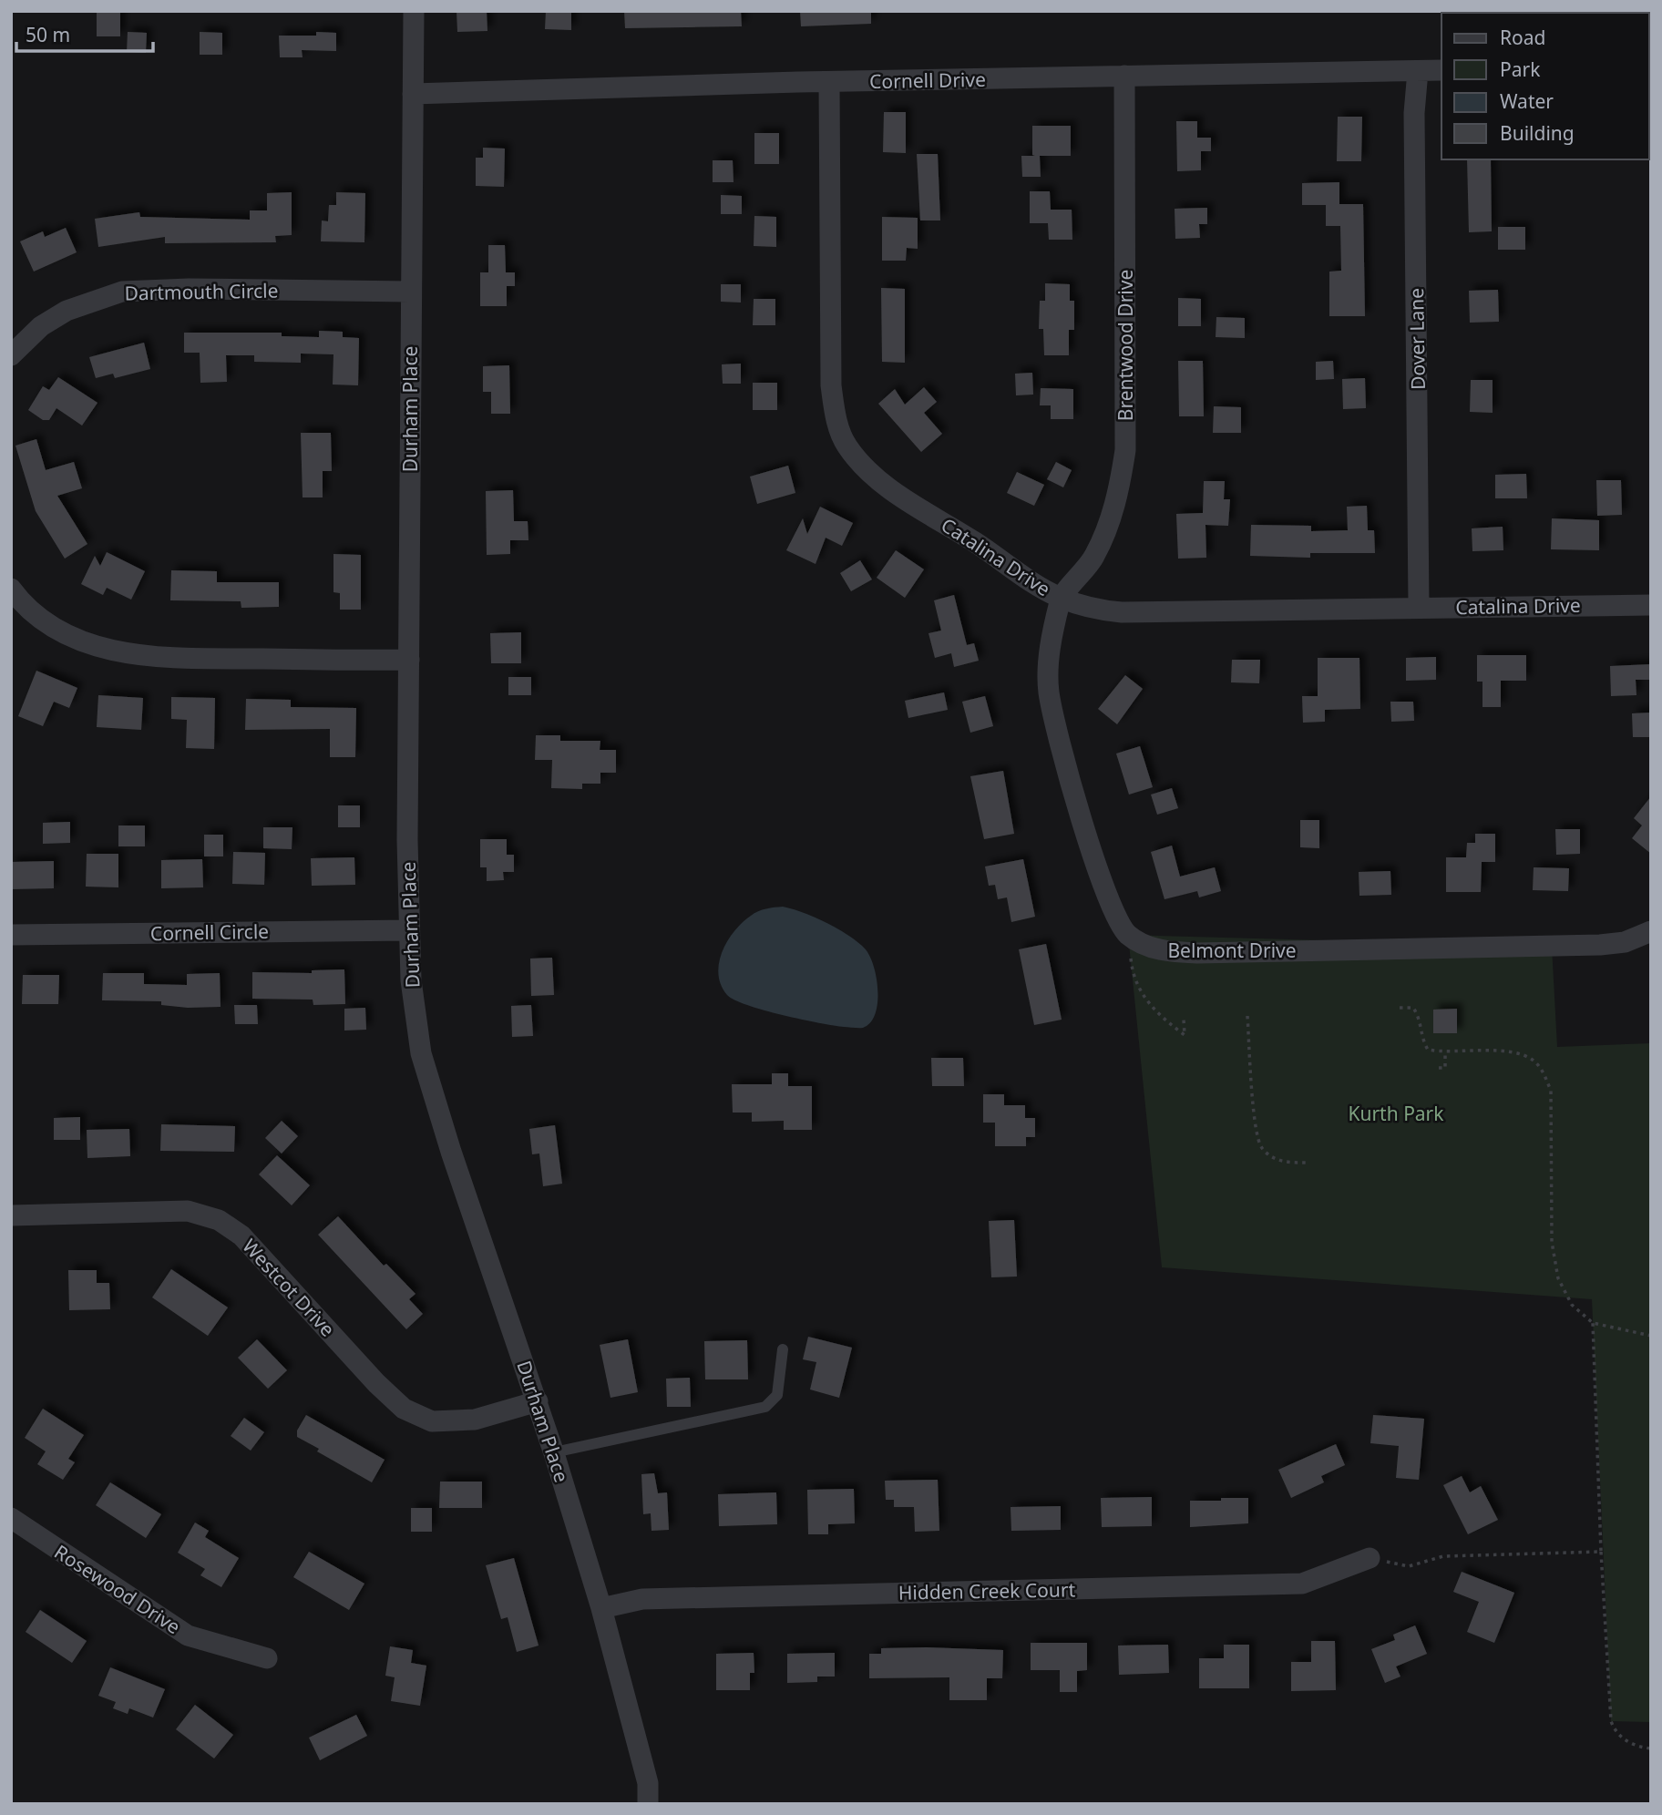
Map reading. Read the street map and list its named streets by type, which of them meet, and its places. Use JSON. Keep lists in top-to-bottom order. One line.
{"streets":{"street":["Cornell Drive","Dartmouth Circle","Dover Lane","Brentwood Drive","Durham Place","Catalina Drive","Cornell Circle","Belmont Drive","Westcot Drive","Rosewood Drive","Hidden Creek Court"]},"crossings":[["Cornell Drive","Dover Lane"],["Cornell Drive","Brentwood Drive"],["Cornell Drive","Durham Place"],["Cornell Drive","Catalina Drive"],["Dartmouth Circle","Durham Place"],["Dover Lane","Catalina Drive"],["Brentwood Drive","Catalina Drive"],["Durham Place","Cornell Circle"],["Durham Place","Westcot Drive"],["Durham Place","Hidden Creek Court"]],"parks":["Kurth Park"],"legend":["Road","Park","Water","Building"],"scale_bar":"50 m"}
